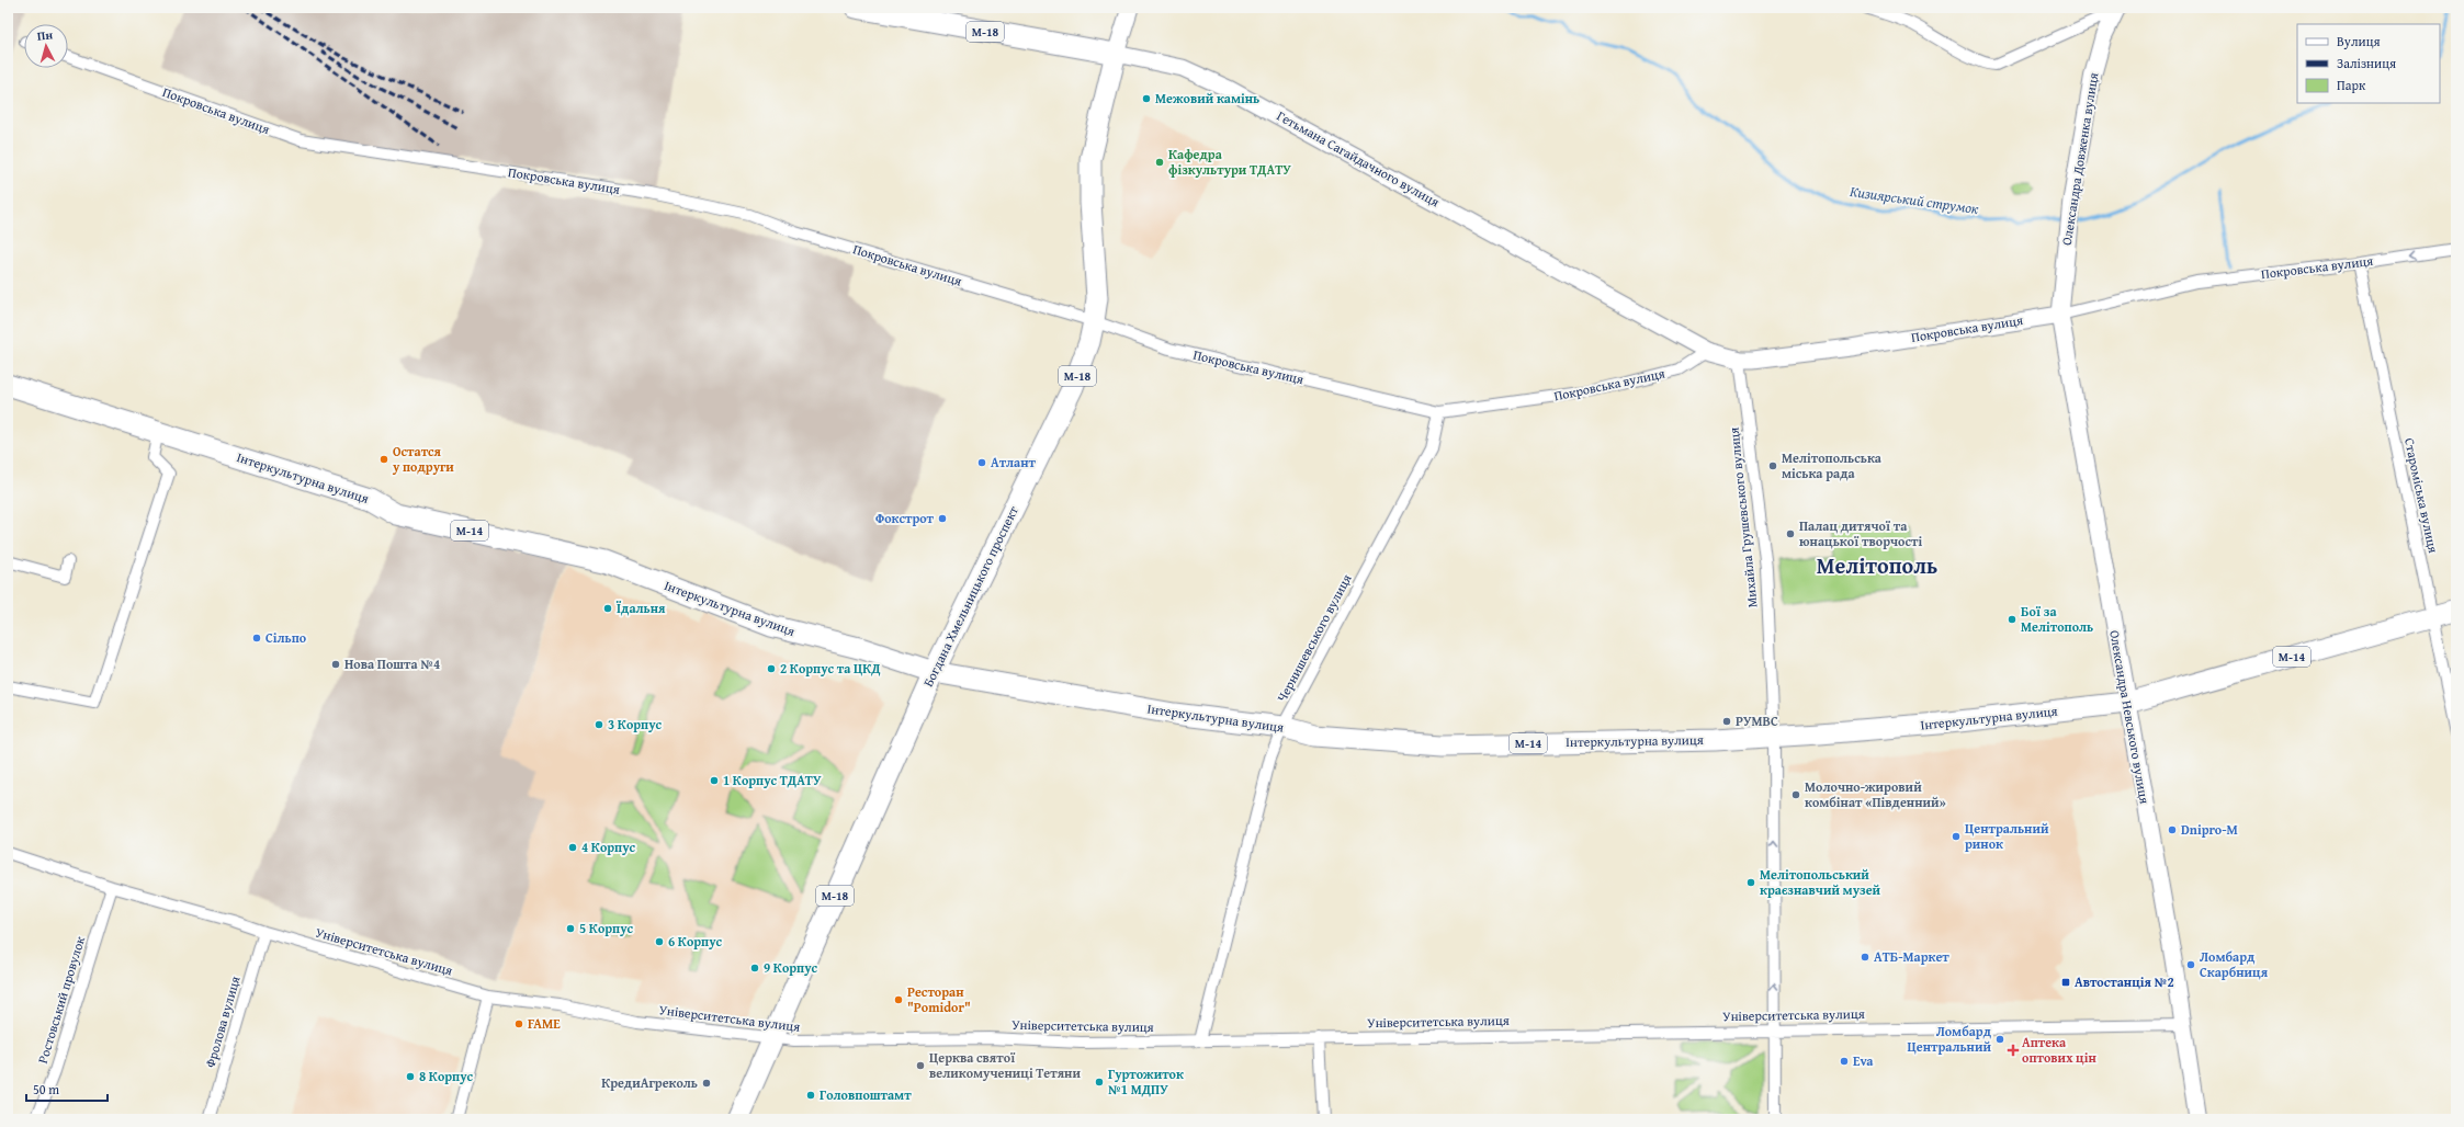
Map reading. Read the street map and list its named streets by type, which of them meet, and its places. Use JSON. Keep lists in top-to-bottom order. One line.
{"streets":{"highway":["М-18","Гетьмана Сагайдачного вулиця","Інтеркультурна вулиця","М-14","Богдана Хмельницького проспект"],"main road":["Покровська вулиця","Олександра Довженка вулиця","Олександра Невського вулиця"],"street":["Староміська вулиця","Михайла Грушевського вулиця","Чернишевського вулиця","Університетська вулиця","Ростовський провулок","Фролова вулиця"]},"crossings":[["Покровська вулиця","Гетьмана Сагайдачного вулиця"],["Покровська вулиця","Олександра Довженка вулиця"],["Покровська вулиця","Староміська вулиця"],["Покровська вулиця","Михайла Грушевського вулиця"],["Покровська вулиця","Богдана Хмельницького проспект"],["Покровська вулиця","Чернишевського вулиця"],["Покровська вулиця","Олександра Невського вулиця"],["Гетьмана Сагайдачного вулиця","Богдана Хмельницького проспект"],["Олександра Довженка вулиця","Олександра Невського вулиця"],["Інтеркультурна вулиця","Староміська вулиця"],["Інтеркультурна вулиця","Михайла Грушевського вулиця"],["Інтеркультурна вулиця","Богдана Хмельницького проспект"],["Інтеркультурна вулиця","Чернишевського вулиця"],["Інтеркультурна вулиця","Олександра Невського вулиця"],["Михайла Грушевського вулиця","Університетська вулиця"],["Богдана Хмельницького проспект","Університетська вулиця"],["Чернишевського вулиця","Університетська вулиця"],["Олександра Невського вулиця","Університетська вулиця"],["Університетська вулиця","Ростовський провулок"],["Університетська вулиця","Фролова вулиця"]],"one_way":["Михайла Грушевського вулиця"],"districts":["Мелітополь"],"water":["Кизиярський струмок"],"places":{"other":["Межовий камінь","Кафедра фізкультури ТДАТУ","Остатся у подруги","Атлант","Мелітопольська міська рада","Фокстрот","Палац дитячої та юнацької творчості","Їдальня","Бої за Мелітополь","Сільпо","Нова Пошта №4","2 Корпус та ЦКД","РУМВC","3 Корпус","1 Корпус ТДАТУ","Молочно-жировий комбінат «Південний»","Dnipro-M","Центральний ринок","4 Корпус","Мелітопольський краєзнавчий музей","5 Корпус","6 Корпус","АТБ-Маркет","Ломбард Скарбниця","9 Корпус","Ресторан \"Pomidor\"","FAME","Ломбард Центральний","Eva","Церква святої великомучениці Тетяни","8 Корпус","Гуртожиток №1 МДПУ","КредиАгреколь","Головпоштамт"],"transit":["Автостанція №2"],"health":["Аптека оптових цін"]},"legend":["Вулиця","Залізниця","Парк"],"scale_bar":"50 m","north":"top"}
